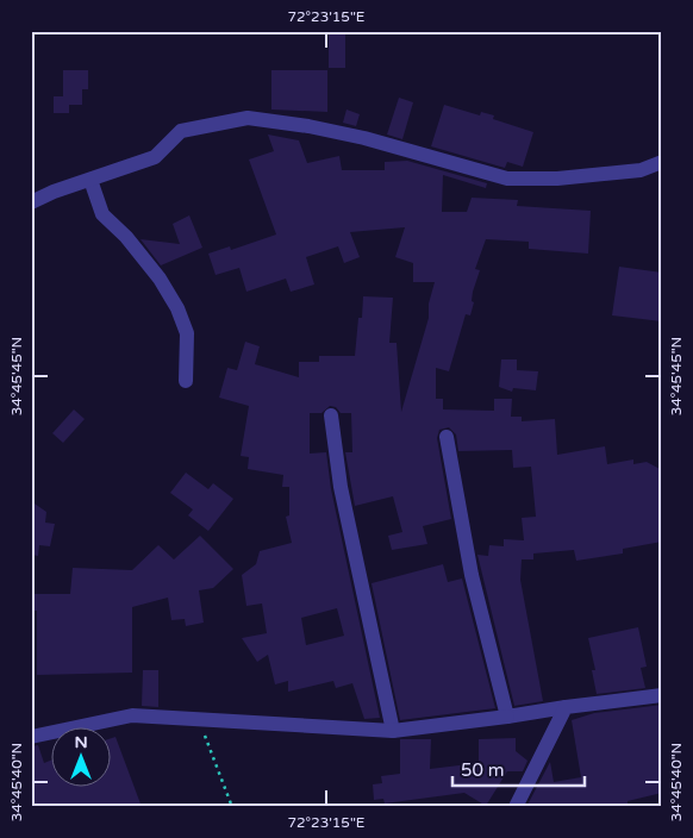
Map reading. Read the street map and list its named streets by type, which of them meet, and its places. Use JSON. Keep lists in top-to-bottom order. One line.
{"scale_bar":"50 m","north":"top","coordinates":["72°23'15\"E","34°45'45\"N","34°45'40\"N"]}
